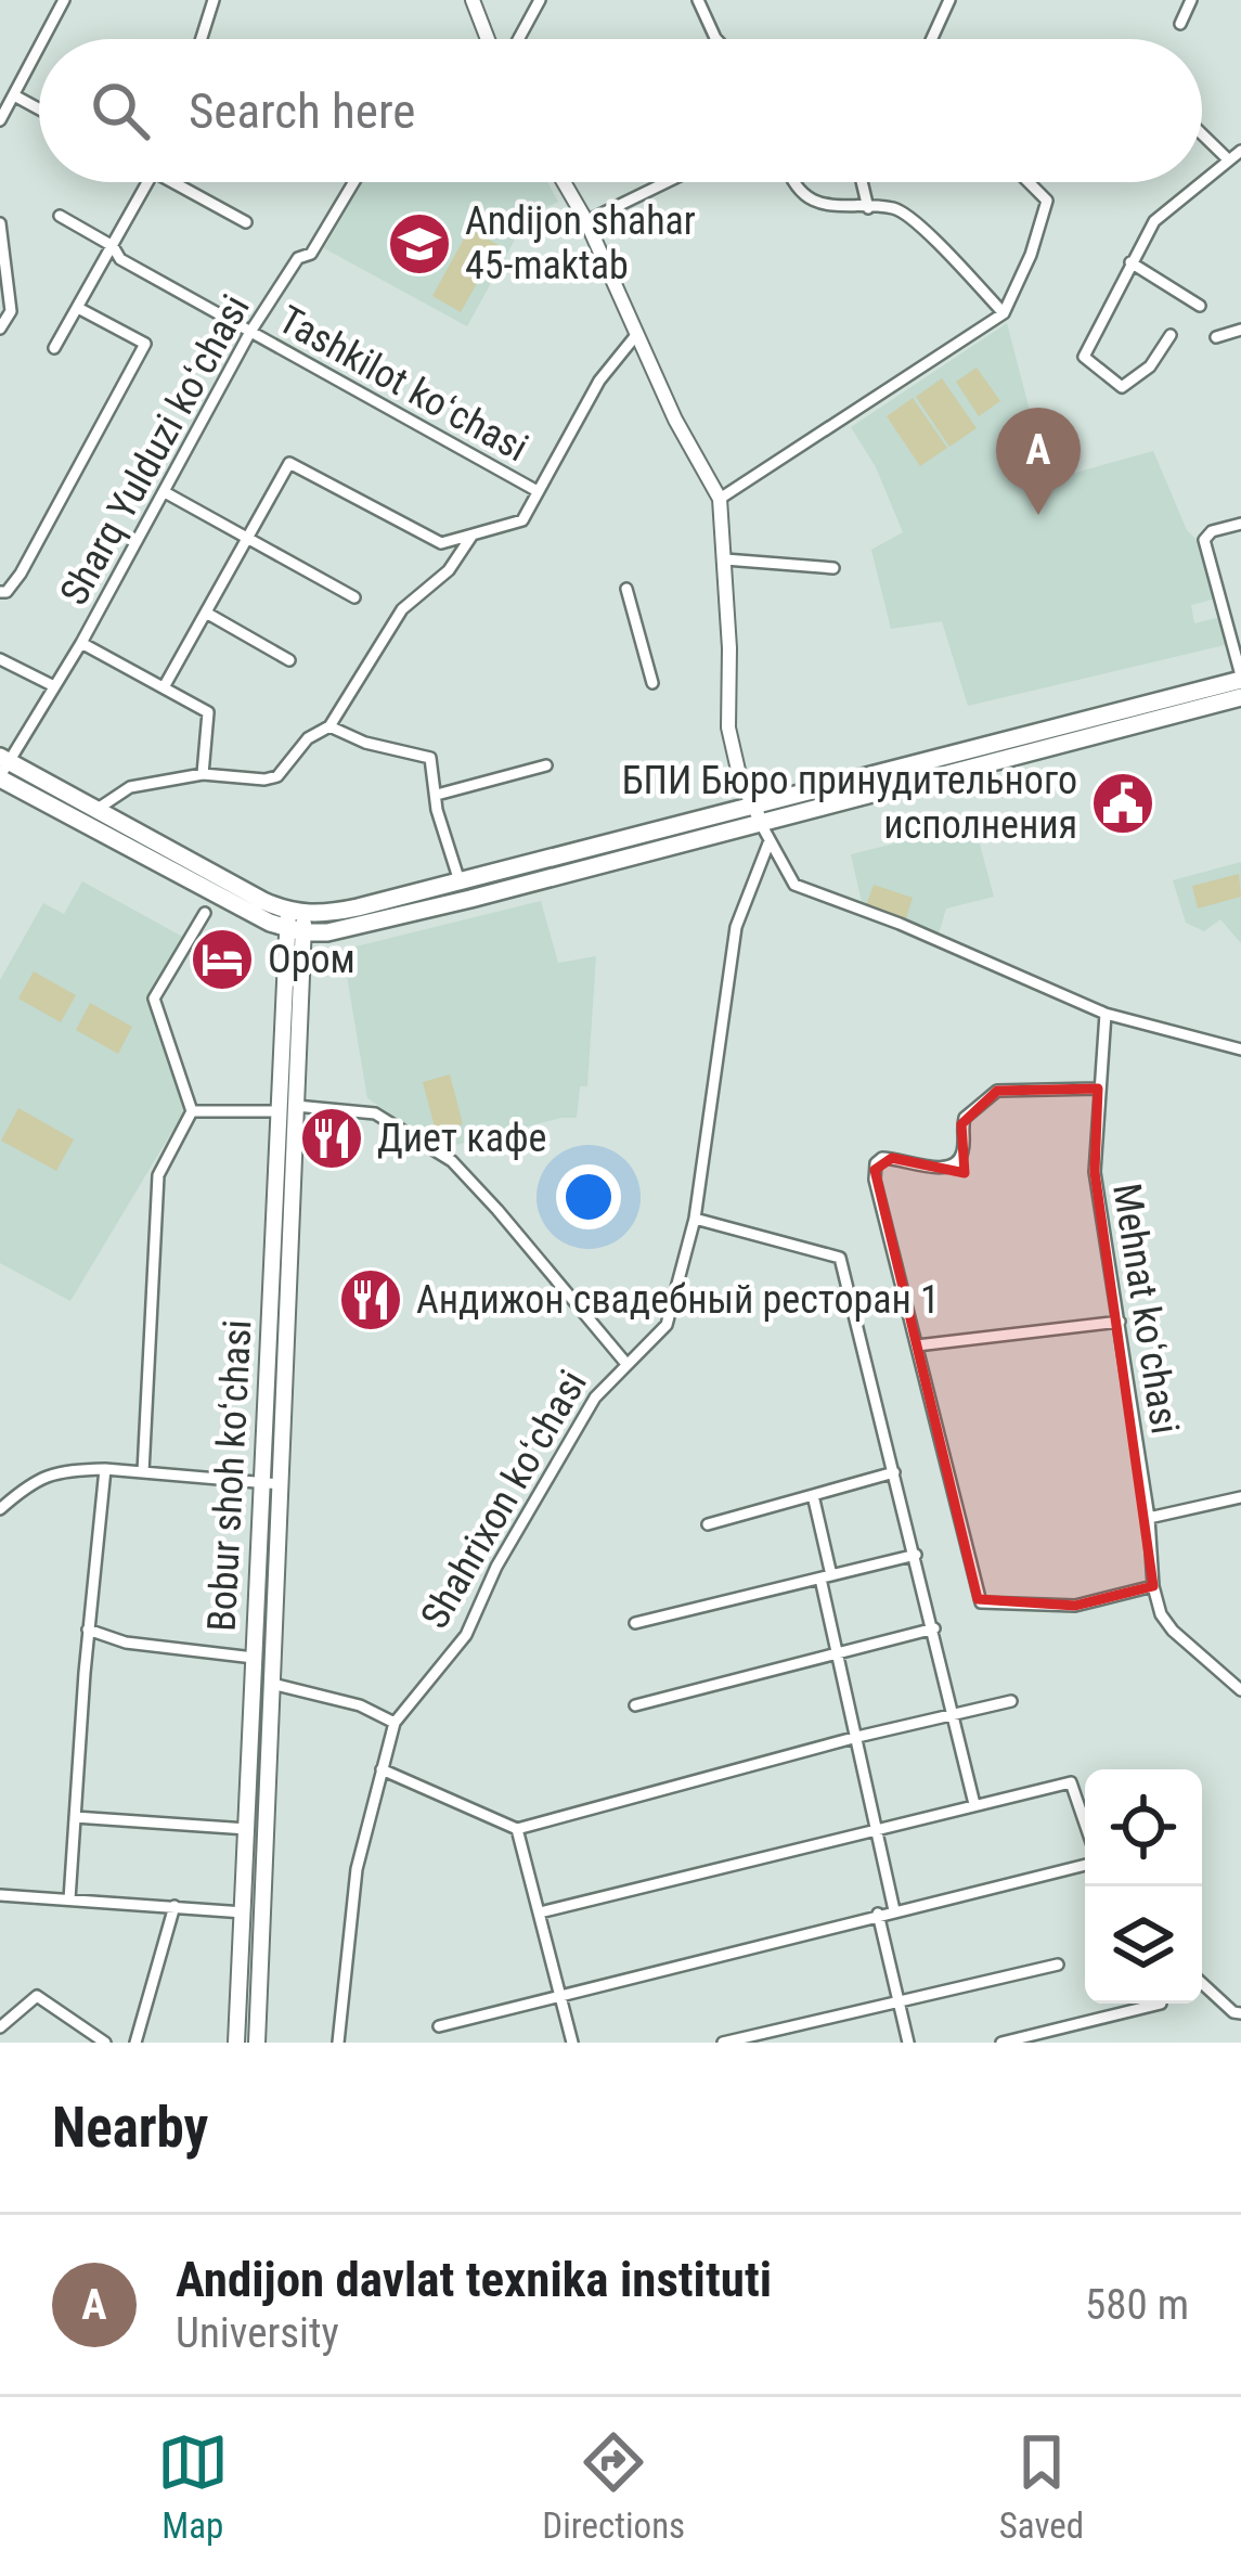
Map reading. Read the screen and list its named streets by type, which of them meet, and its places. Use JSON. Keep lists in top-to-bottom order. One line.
{"streets":{"main road":["Bobur shoh koʻchasi"],"street":["Tashkilot koʻchasi","Sharq Yulduzi koʻchasi","Mehnat koʻchasi","Shahrixon koʻchasi"]},"crossings":[["Tashkilot koʻchasi","Sharq Yulduzi koʻchasi"]],"places":{"school or university":["Andijon shahar 45-maktab"],"public building":["БПИ Бюро принудительного исполнения"],"hotel":["Ором"],"restaurant":["Диет кафе","Андижон свадебный ресторан 1"]},"page":{"search":"Search here","pins":"A","heading":"Nearby","list":[{"mark":"A","name":"Andijon davlat texnika instituti","note":"University","value":"580 m"}],"nav":["Map","Directions","Saved"]}}
